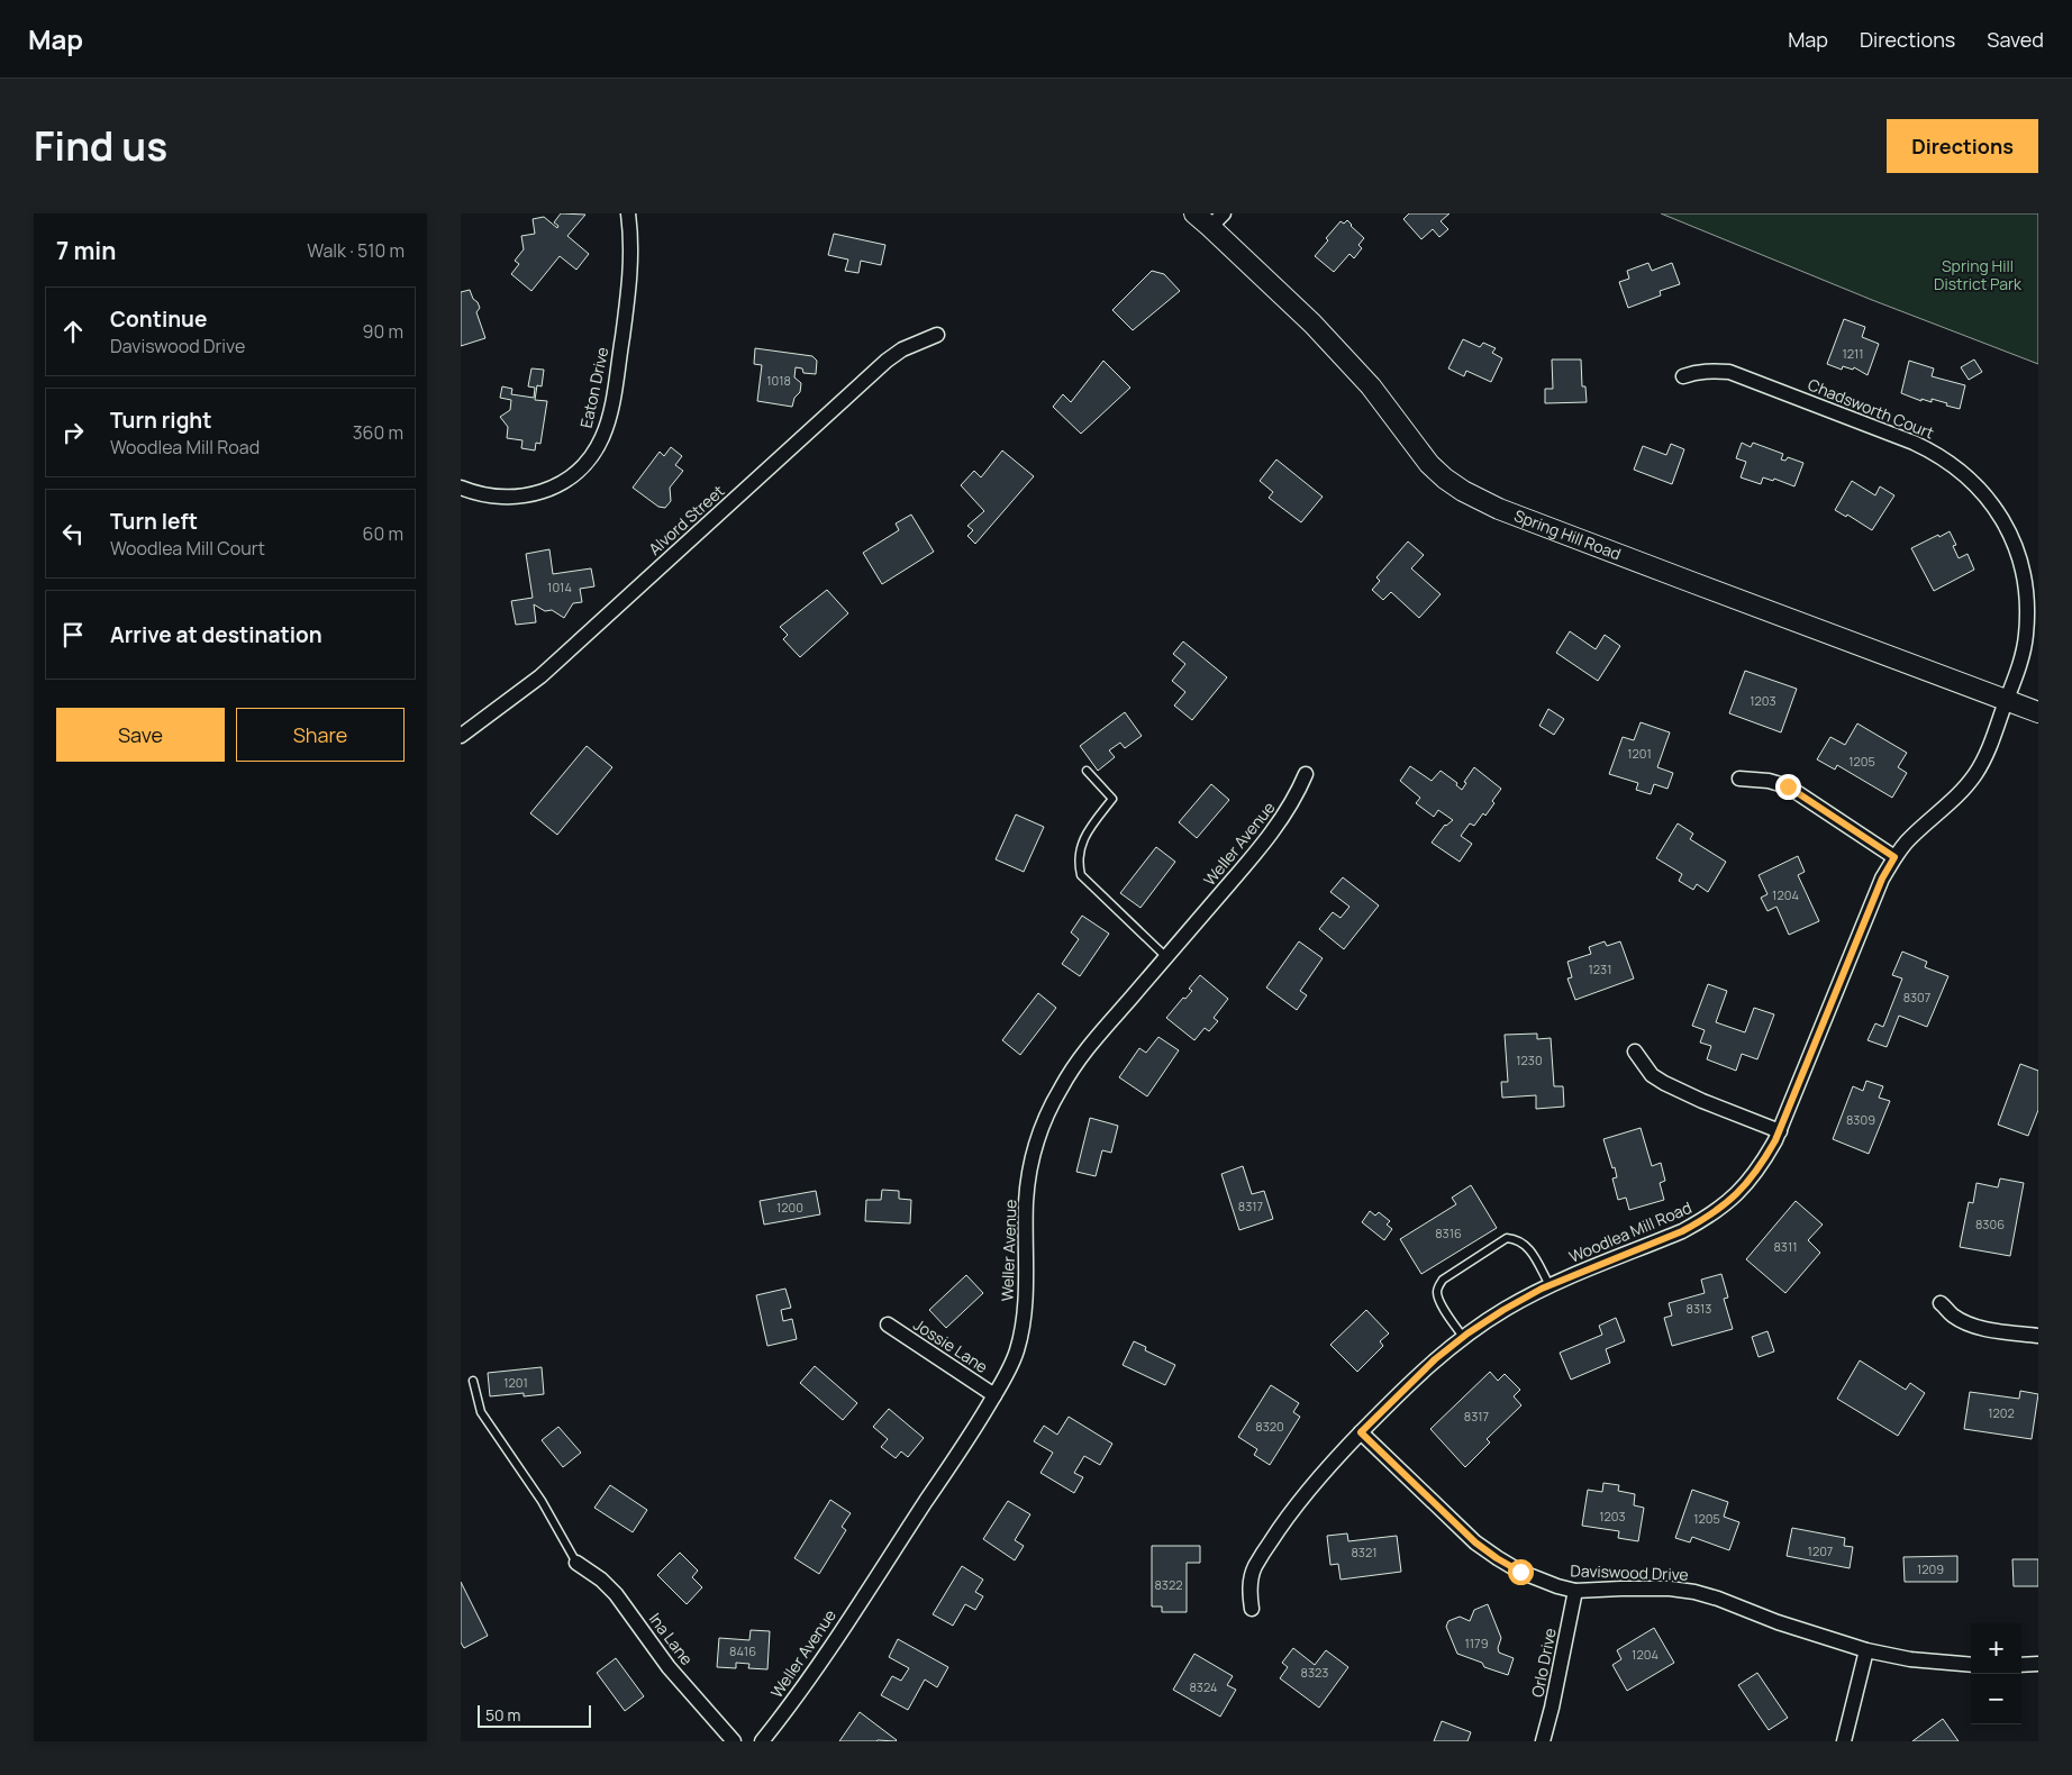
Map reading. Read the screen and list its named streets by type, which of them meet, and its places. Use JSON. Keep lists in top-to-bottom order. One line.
{"streets":{"main road":["Spring Hill Road"],"street":["Eaton Drive","Chadsworth Court","Alvord Street","Weller Avenue","Woodlea Mill Road","Jossie Lane","Daviswood Drive","Ina Lane","Orlo Drive"]},"crossings":[["Chadsworth Court","Spring Hill Road"],["Chadsworth Court","Woodlea Mill Road"],["Spring Hill Road","Woodlea Mill Road"],["Weller Avenue","Jossie Lane"],["Woodlea Mill Road","Daviswood Drive"],["Daviswood Drive","Orlo Drive"]],"parks":["Spring Hill District Park"],"house_numbers":["1211","1018","1014","1203","1201","1205","1204","1231","8307","1230","8309","8317","1200","8306","8316","8311","8313","1201","1202","8317","8320","1203","1205","1207","8321","1209","8322","1179","8416","1204","8323","8324"],"scale_bar":"50 m","page":{"header":"Map","nav":["Map","Directions","Saved"],"title":"Find us","buttons":["Directions",["Save","Share"]],"heading":["7 min","Walk · 510 m"],"list":[["Continue","Daviswood Drive","90 m"],["Turn right","Woodlea Mill Road","360 m"],["Turn left","Woodlea Mill Court","60 m"],"Arrive at destination"],"map_buttons":["+","−"],"scale":"50 m"}}
